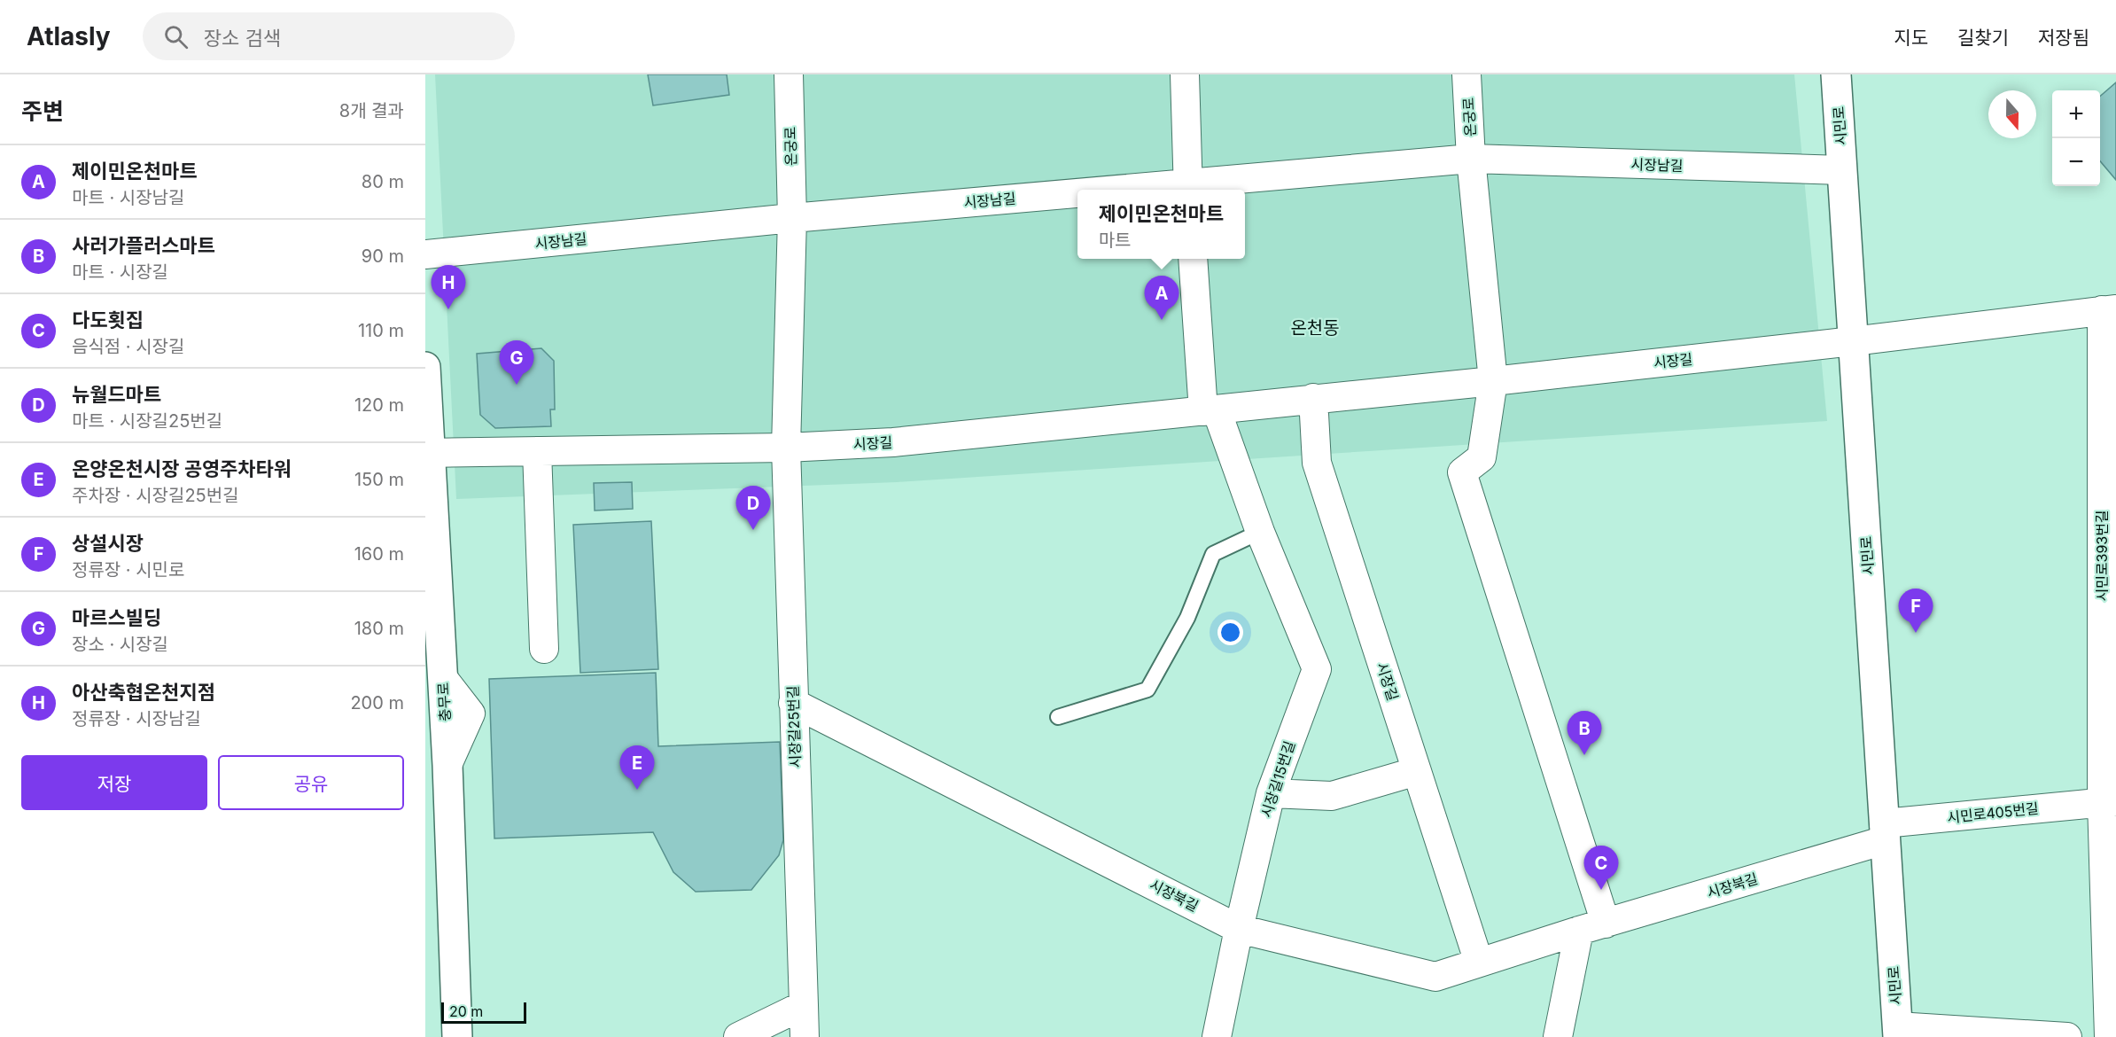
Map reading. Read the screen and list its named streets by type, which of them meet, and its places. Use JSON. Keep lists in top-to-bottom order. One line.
{"streets":{"main road":["시민로","충무로"],"street":["온궁로","시장남길","시장길","시민로393번길","시장길25번길","시장길15번길","시민로405번길","시장북길"]},"crossings":[["온궁로","시장남길"],["시민로","시장남길"],["시민로","시장길"],["시민로","시민로393번길"],["시민로","시민로405번길"],["시민로","시장북길"],["시장길","시민로393번길"],["시장길","충무로"],["시장길","시장길25번길"],["시장길","시장길15번길"],["시장길","시장북길"],["시민로393번길","시민로405번길"],["시장길25번길","시장북길"],["시장길15번길","시장북길"],["시민로405번길","시장북길"]],"districts":["온천동"],"scale_bar":"20 m","north":"bottom","page":{"header":"Atlasly","search":"장소 검색","nav":["지도","길찾기","저장됨"],"heading":["주변","8개 결과"],"map_buttons":["+","−"],"list":[{"mark":"A","name":"제이민온천마트","note":"마트 · 시장남길","value":"80 m"},{"mark":"B","name":"사러가플러스마트","note":"마트 · 시장길","value":"90 m"},{"mark":"C","name":"다도횟집","note":"음식점 · 시장길","value":"110 m"},{"mark":"D","name":"뉴월드마트","note":"마트 · 시장길25번길","value":"120 m"},{"mark":"E","name":"온양온천시장 공영주차타워","note":"주차장 · 시장길25번길","value":"150 m"},{"mark":"F","name":"상설시장","note":"정류장 · 시민로","value":"160 m"},{"mark":"G","name":"마르스빌딩","note":"장소 · 시장길","value":"180 m"},{"mark":"H","name":"아산축협온천지점","note":"정류장 · 시장남길","value":"200 m"}],"popup":["제이민온천마트","마트"],"pins":["H","A","G","D","F","B","E","C"],"buttons":["저장","공유"],"scale":"20 m"}}
